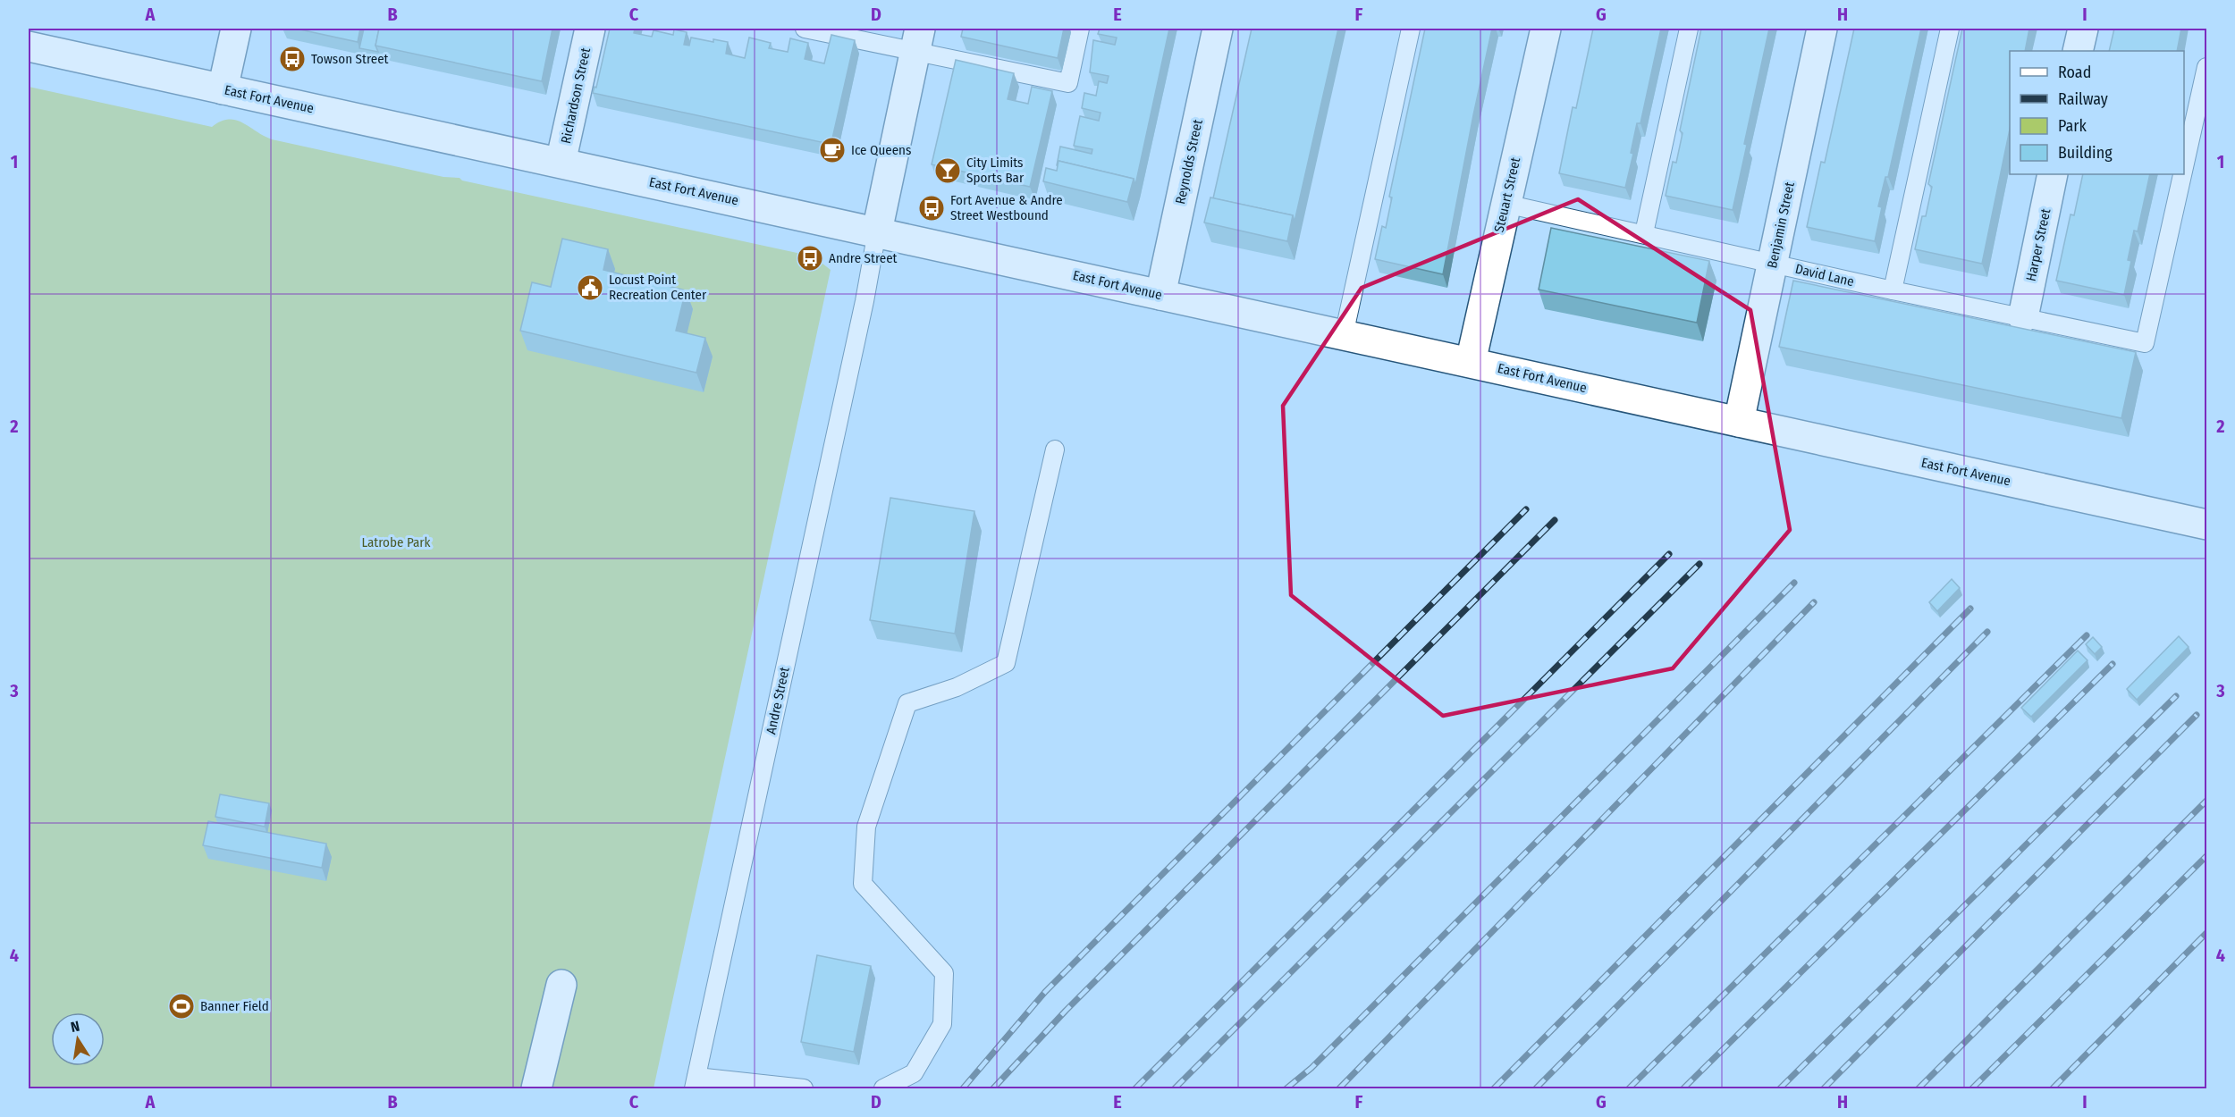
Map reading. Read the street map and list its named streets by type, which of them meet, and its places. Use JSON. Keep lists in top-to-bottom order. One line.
{"streets":{"street":["Richardson Street","East Fort Avenue","Reynolds Street","Steuart Street","Benjamin Street","Harper Street","Andre Street"],"lane":["David Lane"]},"crossings":[["Richardson Street","East Fort Avenue"],["East Fort Avenue","Reynolds Street"],["East Fort Avenue","Steuart Street"],["East Fort Avenue","Benjamin Street"],["East Fort Avenue","Andre Street"],["Steuart Street","David Lane"],["Benjamin Street","David Lane"],["Harper Street","David Lane"]],"parks":["Latrobe Park"],"places":{"bus stop":["Towson Street","Fort Avenue & Andre Street Westbound","Andre Street"],"cafe":["Ice Queens"],"bar":["City Limits Sports Bar"],"public building":["Locust Point Recreation Center"],"sports":["Banner Field"]},"legend":["Road","Railway","Park","Building"],"north":"top","grid":{"columns":["A","B","C","D","E","F","G","H","I"],"rows":["1","2","3","4"]}}
